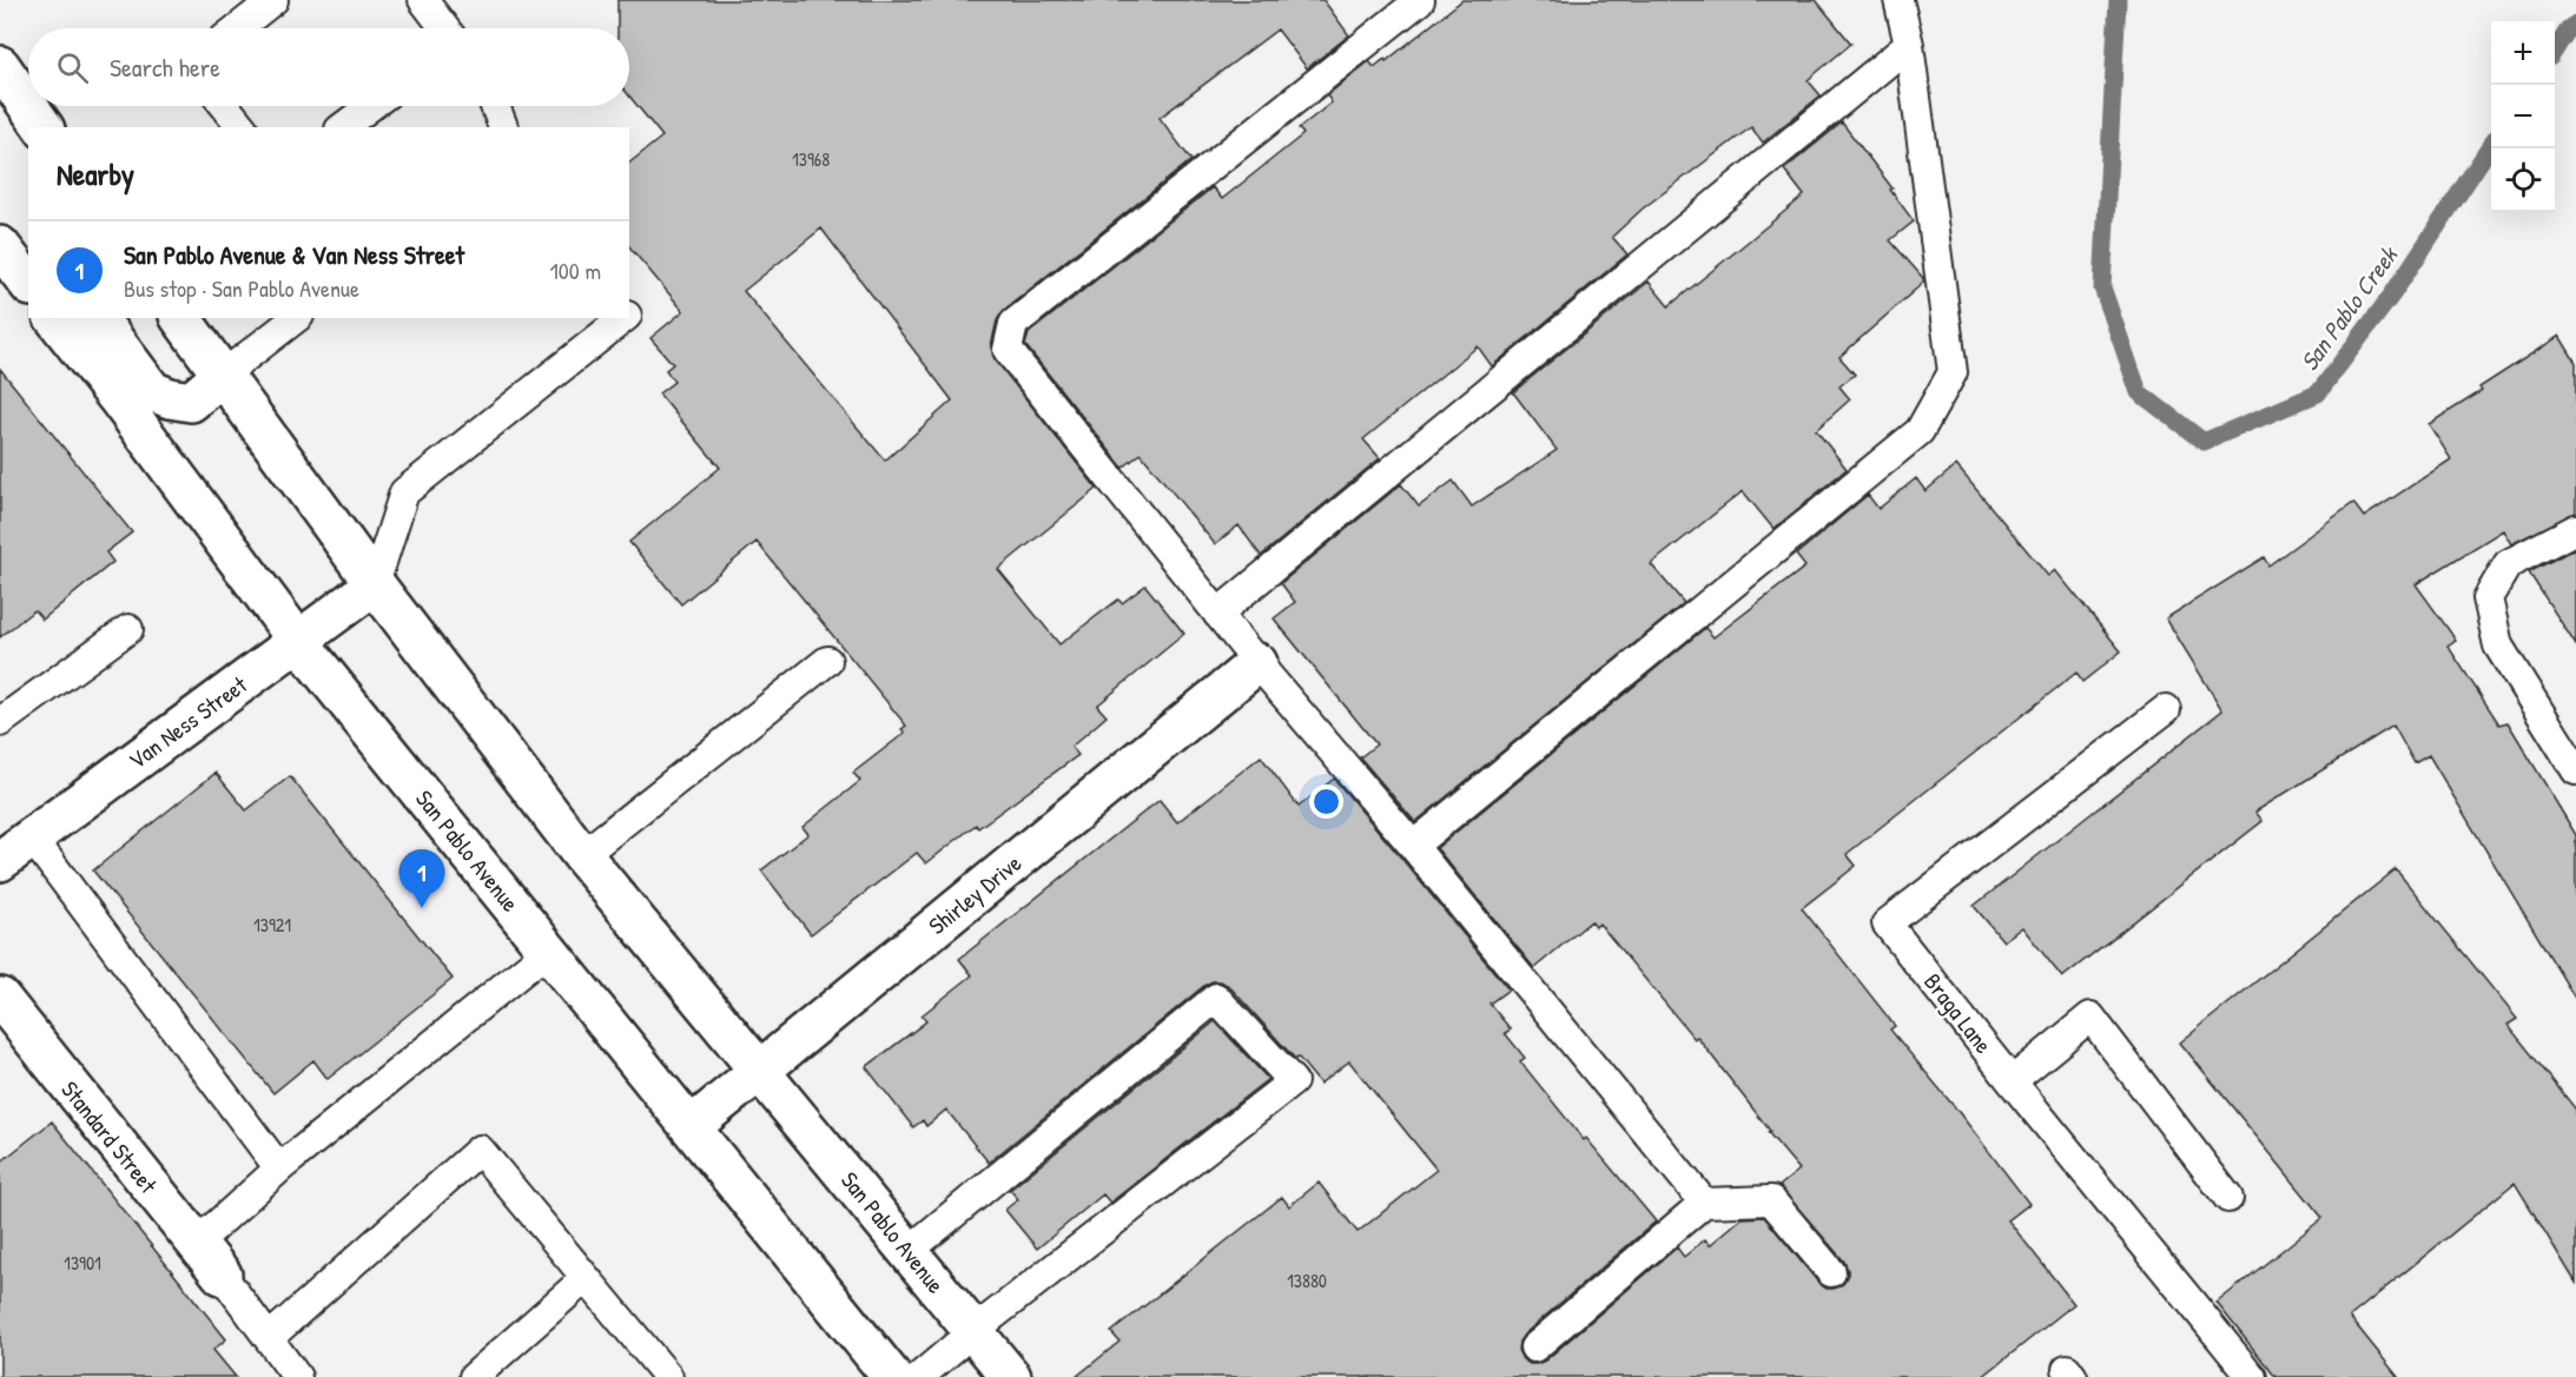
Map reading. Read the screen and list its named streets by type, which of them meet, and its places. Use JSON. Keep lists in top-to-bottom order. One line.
{"streets":{"main road":["Van Ness Street","San Pablo Avenue","Shirley Drive","Standard Street"],"lane":["Braga Lane"]},"crossings":[["Van Ness Street","San Pablo Avenue"],["San Pablo Avenue","Shirley Drive"]],"water":["San Pablo Creek"],"house_numbers":["13968","13921","13901","13880"],"page":{"map_buttons":["+","−"],"search":"Search here","heading":"Nearby","list":[{"mark":"1","name":"San Pablo Avenue & Van Ness Street","note":"Bus stop · San Pablo Avenue","value":"100 m"}],"pins":"1"}}
